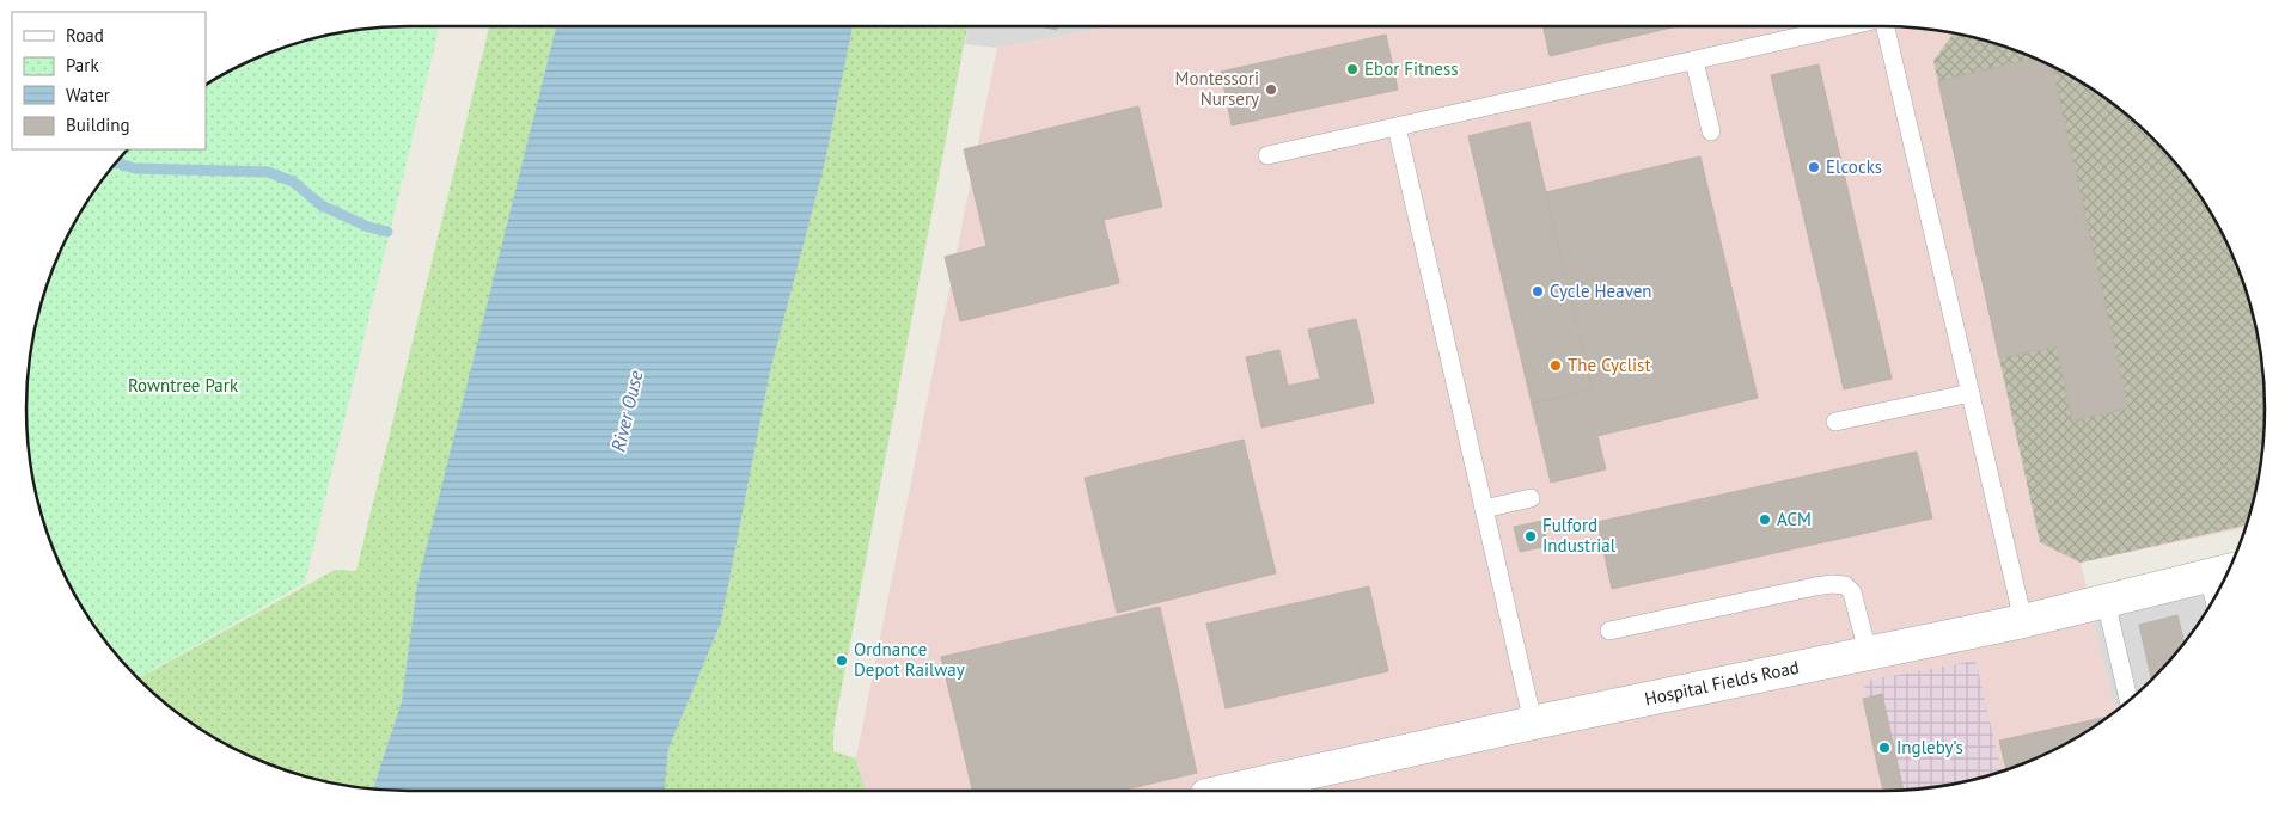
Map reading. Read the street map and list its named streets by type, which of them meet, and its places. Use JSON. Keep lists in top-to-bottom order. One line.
{"streets":{"street":["Hospital Fields Road"]},"water":["River Ouse"],"parks":["Rowntree Park"],"places":["Ebor Fitness","Montessori Nursery","Elcocks","Cycle Heaven","The Cyclist","ACM","Fulford Industrial","Ordnance Depot Railway","Ingleby’s"],"legend":["Road","Park","Water","Building"]}
